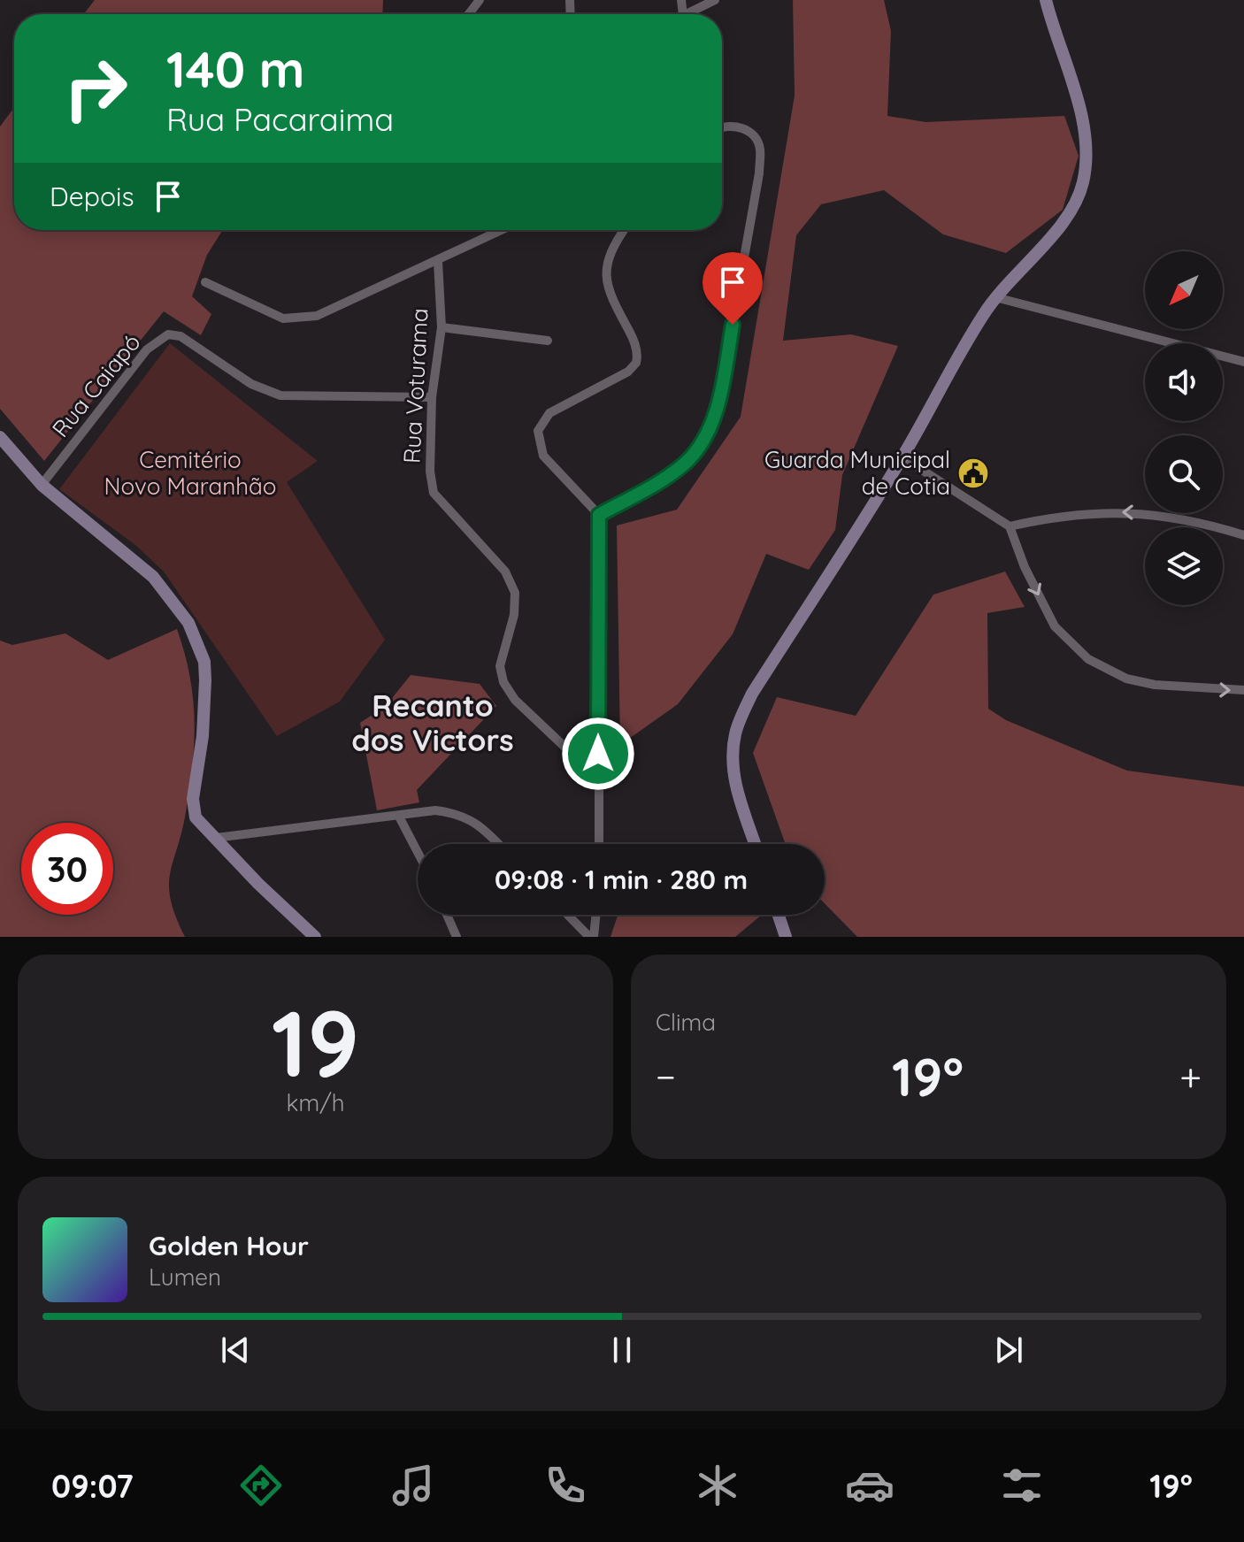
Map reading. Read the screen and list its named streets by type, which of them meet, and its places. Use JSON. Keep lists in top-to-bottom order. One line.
{"streets":{"street":["Rua Caiapó","Rua Voturama"]},"crossings":[["Rua Caiapó","Rua Voturama"]],"districts":["Recanto dos Victors"],"parks":["Cemitério Novo Maranhão"],"places":{"public building":["Guarda Municipal de Cotia"]},"north":"bottom left","page":{"turn":["140 m","Rua Pacaraima"],"then":"Depois","limit":"30","trip":"09:08 · 1 min · 280 m","tile":[["19","km/h"],"Clima"],"heat":["−","19°","+"],"song":["Golden Hour","Lumen"],"tabs":["09:07","19°"]}}
